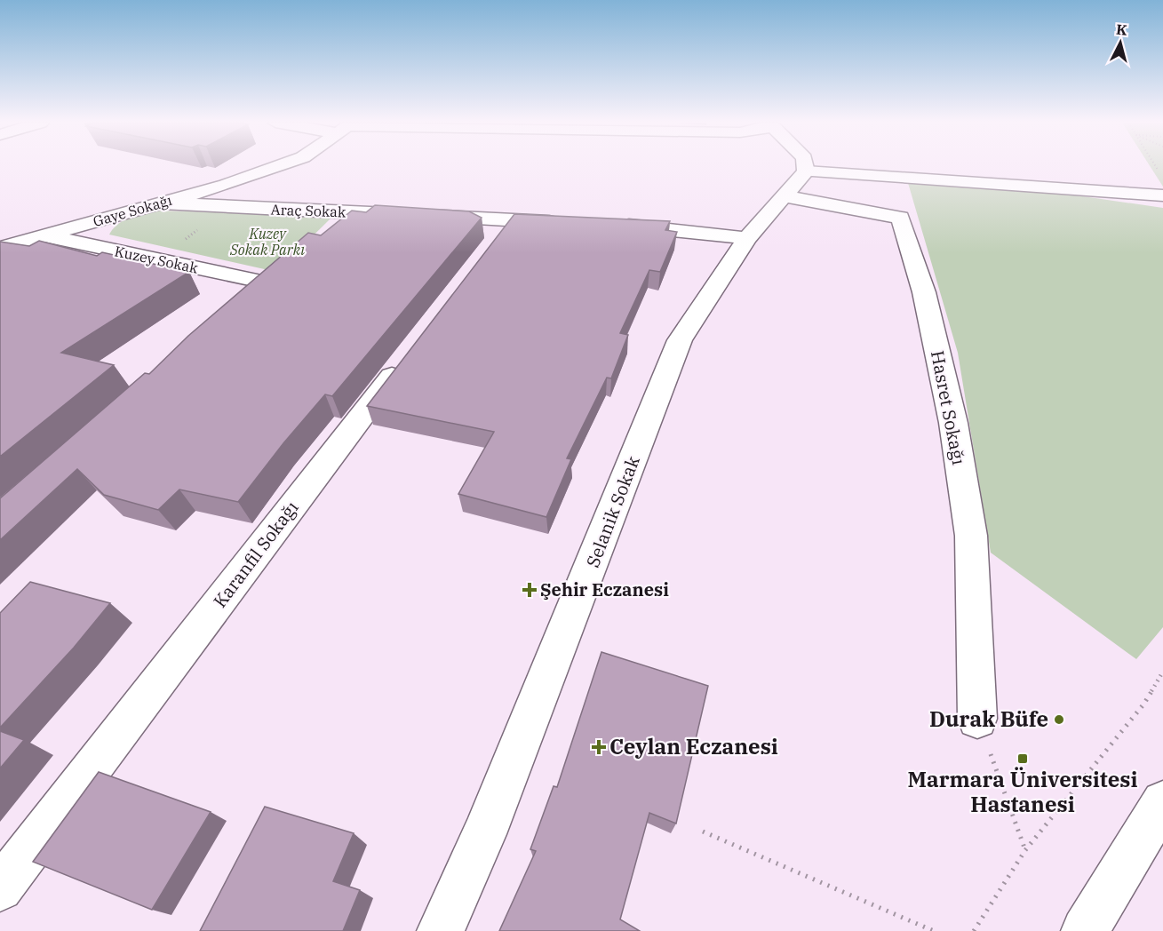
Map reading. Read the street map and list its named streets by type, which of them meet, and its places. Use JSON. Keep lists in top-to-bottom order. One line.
{"streets":{"street":["Gaye Sokağı","Araç Sokak","Kuzey Sokak","Hasret Sokağı","Selanik Sokak","Karanfil Sokağı"]},"crossings":[["Gaye Sokağı","Araç Sokak"],["Gaye Sokağı","Kuzey Sokak"],["Hasret Sokağı","Selanik Sokak"]],"parks":["Kuzey Sokak Parkı"],"places":{"health":["Şehir Eczanesi","Ceylan Eczanesi"],"other":["Durak Büfe"],"transit":["Marmara Üniversitesi Hastanesi"]},"north":"top"}
